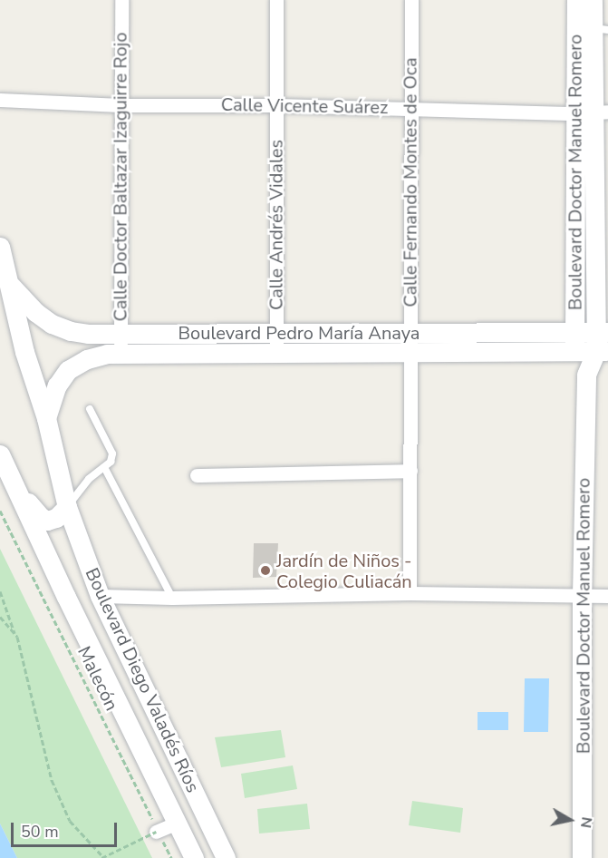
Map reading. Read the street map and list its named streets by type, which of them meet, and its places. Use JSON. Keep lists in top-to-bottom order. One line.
{"streets":{"street":["Calle Vicente Suárez","Boulevard Doctor Manuel Romero","Calle Doctor Baltazar Izaguirre Rojo","Calle Fernando Montes de Oca","Calle Andrés Vidales","Boulevard Pedro María Anaya","Boulevard Diego Valadés Ríos"],"path":["Malecón"]},"crossings":[["Calle Vicente Suárez","Boulevard Doctor Manuel Romero"],["Calle Vicente Suárez","Calle Doctor Baltazar Izaguirre Rojo"],["Calle Vicente Suárez","Calle Fernando Montes de Oca"],["Calle Vicente Suárez","Calle Andrés Vidales"],["Boulevard Doctor Manuel Romero","Boulevard Pedro María Anaya"],["Calle Doctor Baltazar Izaguirre Rojo","Boulevard Pedro María Anaya"],["Calle Fernando Montes de Oca","Boulevard Pedro María Anaya"],["Calle Andrés Vidales","Boulevard Pedro María Anaya"],["Boulevard Pedro María Anaya","Boulevard Diego Valadés Ríos"]],"places":["Jardín de Niños - Colegio Culiacán"],"scale_bar":"50 m","north":"right"}
